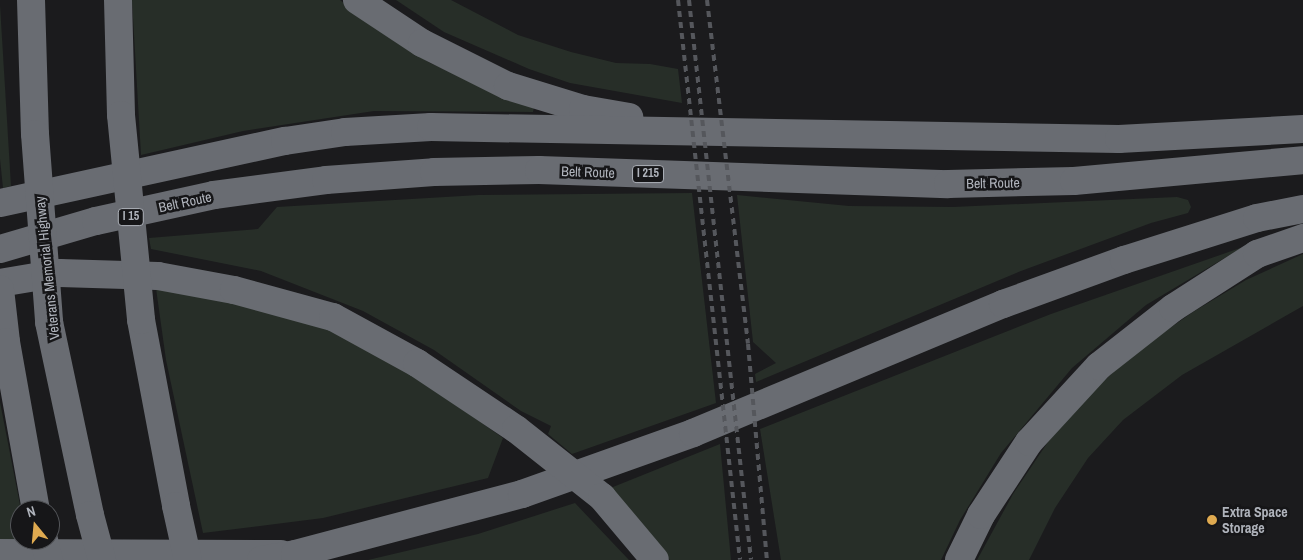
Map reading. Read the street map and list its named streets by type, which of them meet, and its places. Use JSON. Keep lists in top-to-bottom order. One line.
{"streets":{"highway":["Belt Route","I 215","I 15","Veterans Memorial Highway"]},"places":["Extra Space Storage"],"north":"top"}
